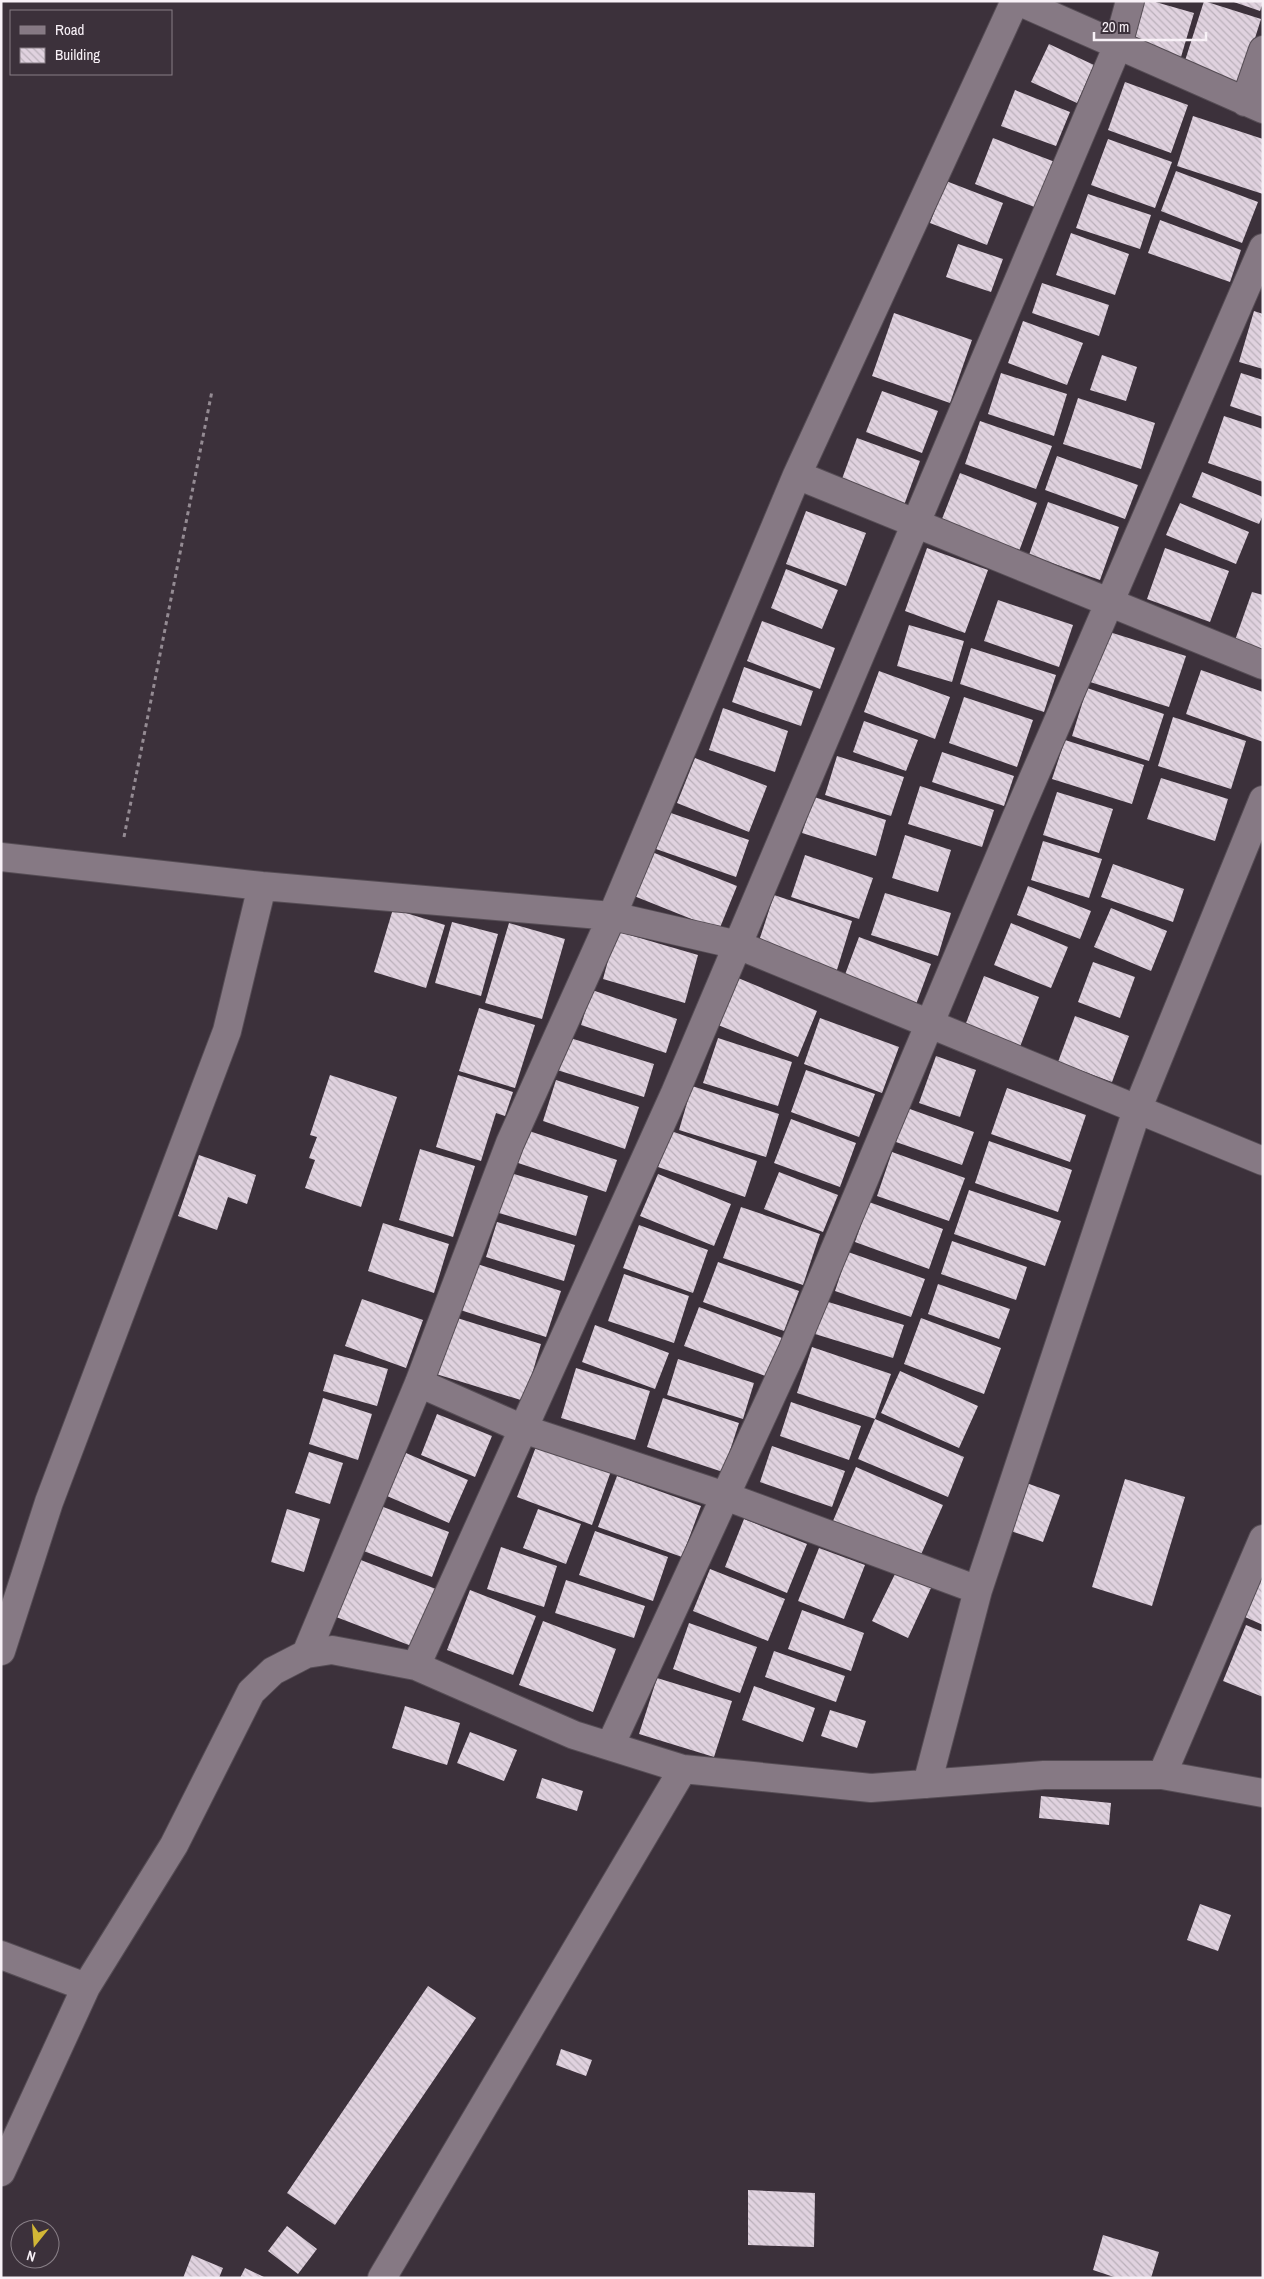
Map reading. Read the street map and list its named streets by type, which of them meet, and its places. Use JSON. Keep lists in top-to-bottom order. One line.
{"legend":["Road","Building"],"scale_bar":"20 m","north":"bottom"}
